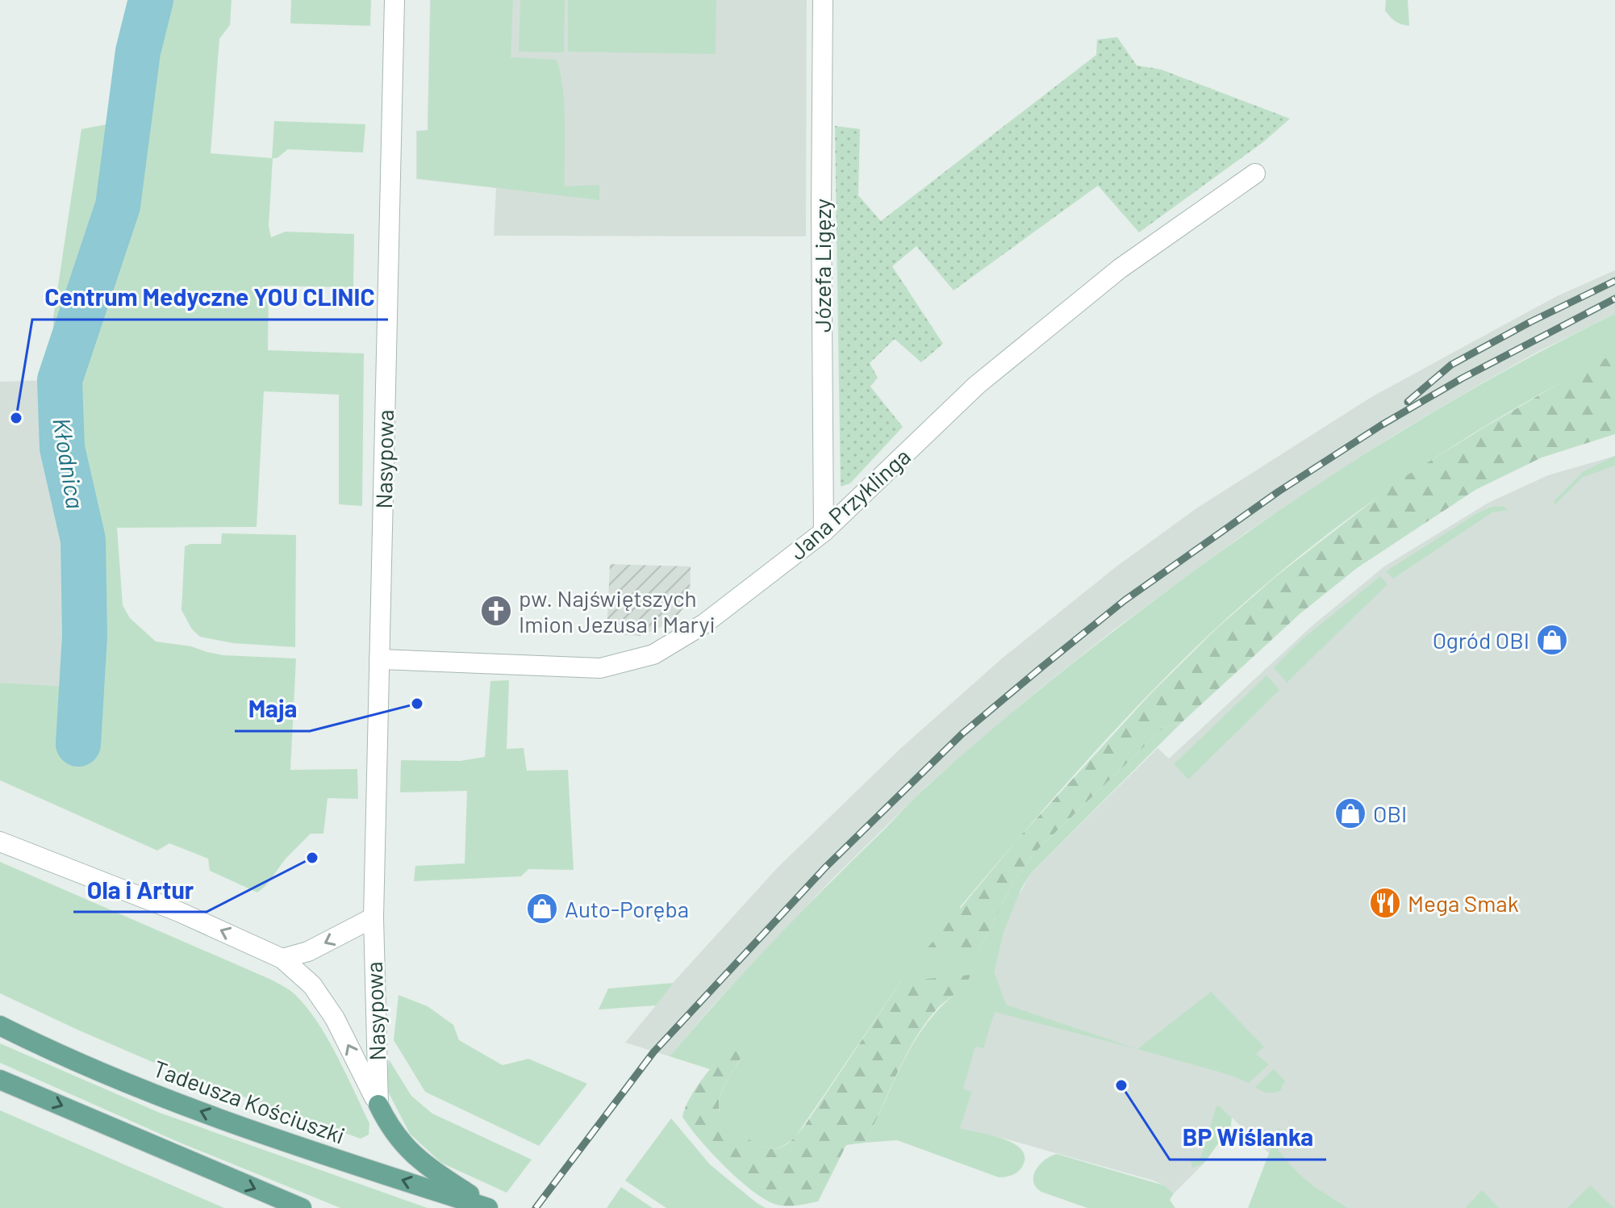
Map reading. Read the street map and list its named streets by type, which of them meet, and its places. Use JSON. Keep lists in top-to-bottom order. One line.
{"streets":{"main road":["Tadeusza Kościuszki"],"street":["Józefa Ligęzy","Nasypowa","Jana Przyklinga"]},"crossings":[["Józefa Ligęzy","Jana Przyklinga"],["Nasypowa","Jana Przyklinga"]],"water":["Kłodnica"],"places":{"other":["Centrum Medyczne YOU CLINIC","Maja","Ola i Artur","BP Wiślanka"],"church":["pw. Najświętszych Imion Jezusa i Maryi"],"shop":["Ogród OBI","OBI","Auto-Poręba"],"restaurant":["Mega Smak"]}}
